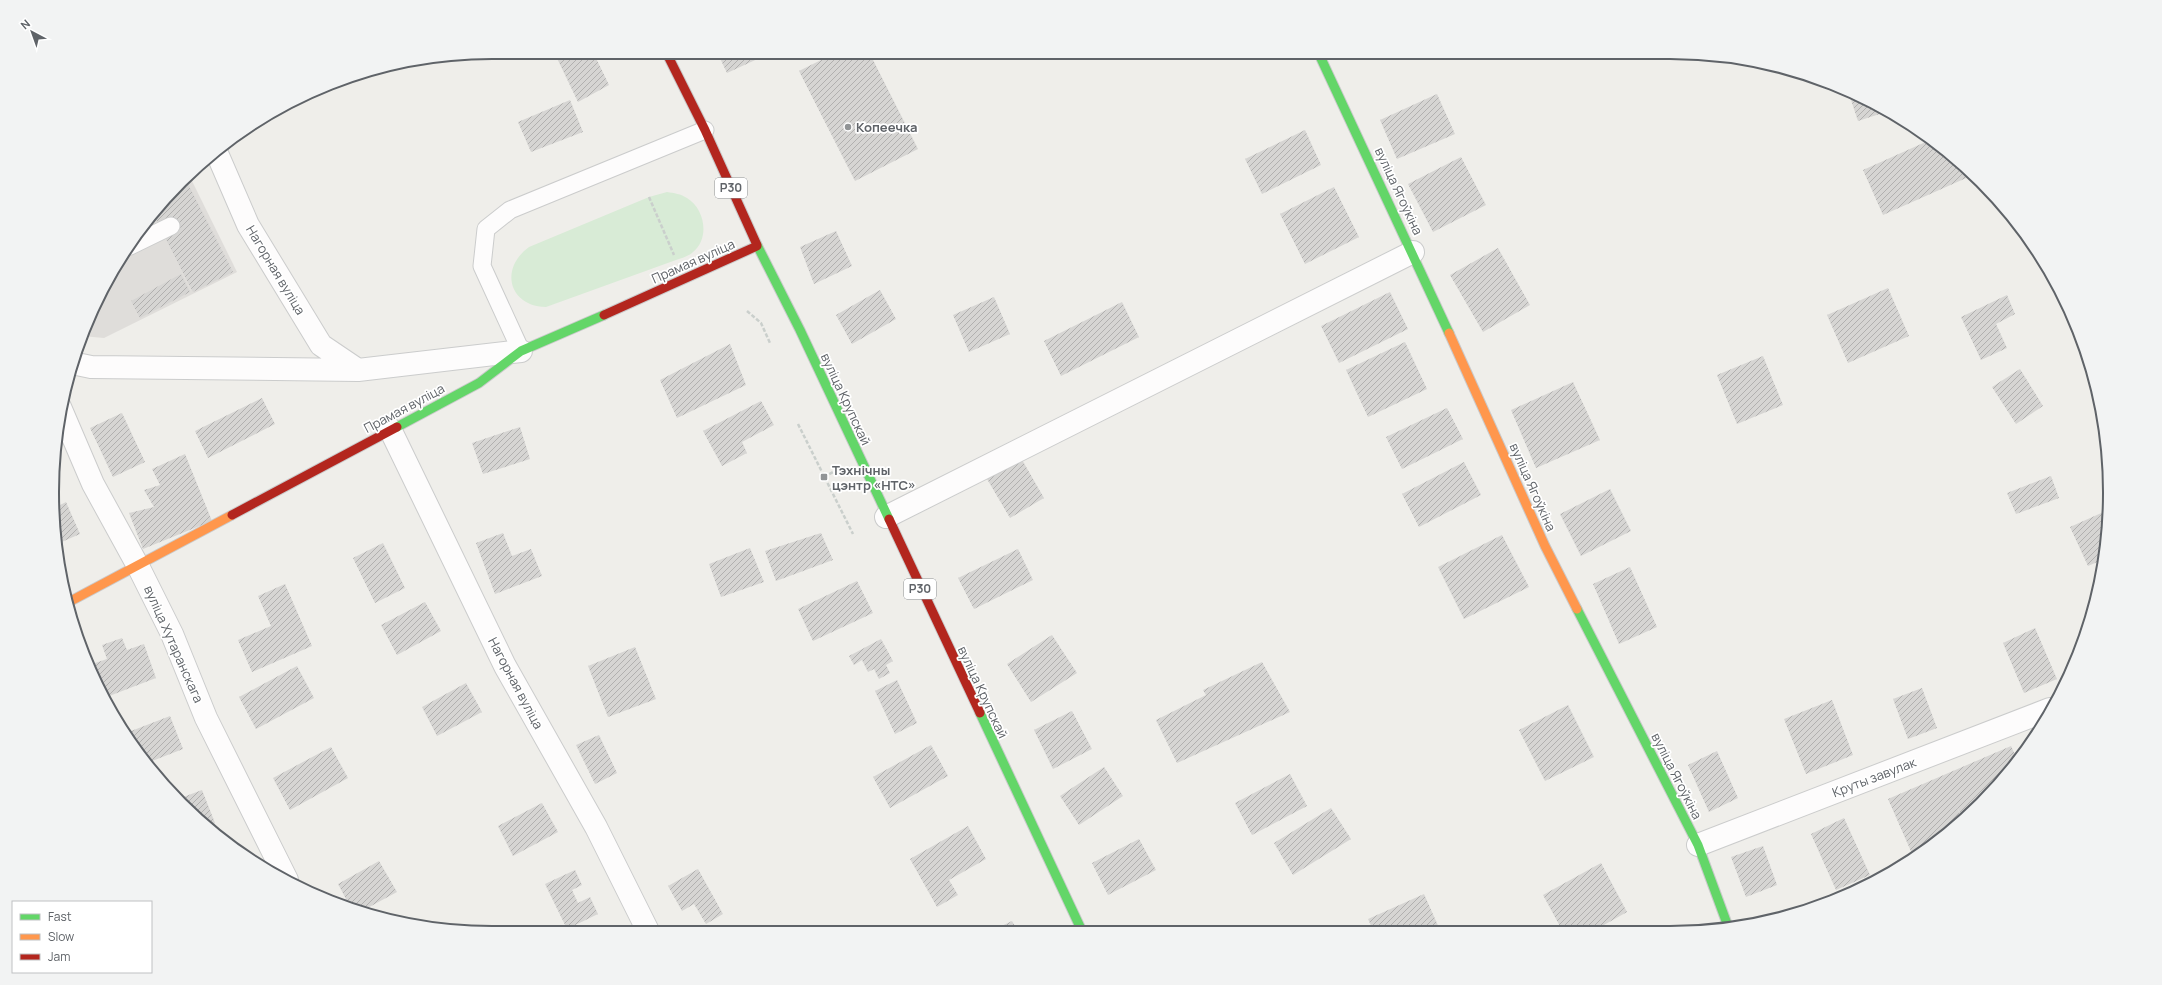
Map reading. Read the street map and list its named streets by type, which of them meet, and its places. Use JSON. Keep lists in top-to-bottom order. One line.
{"streets":{"street":["Р30","вуліца Ягоўкіна","Прамая вуліца","Нагорная вуліца","вуліца Крупскай","вуліца Хутаранскага","Круты завулак"]},"crossings":[["вуліца Ягоўкіна","Круты завулак"],["Прамая вуліца","Нагорная вуліца"],["Прамая вуліца","вуліца Крупскай"],["Прамая вуліца","вуліца Хутаранскага"]],"places":{"other":["Копеечка"],"transit":["Тэхнічны цэнтр «НТС»"]},"legend":["Fast","Slow","Jam"],"north":"top left"}
